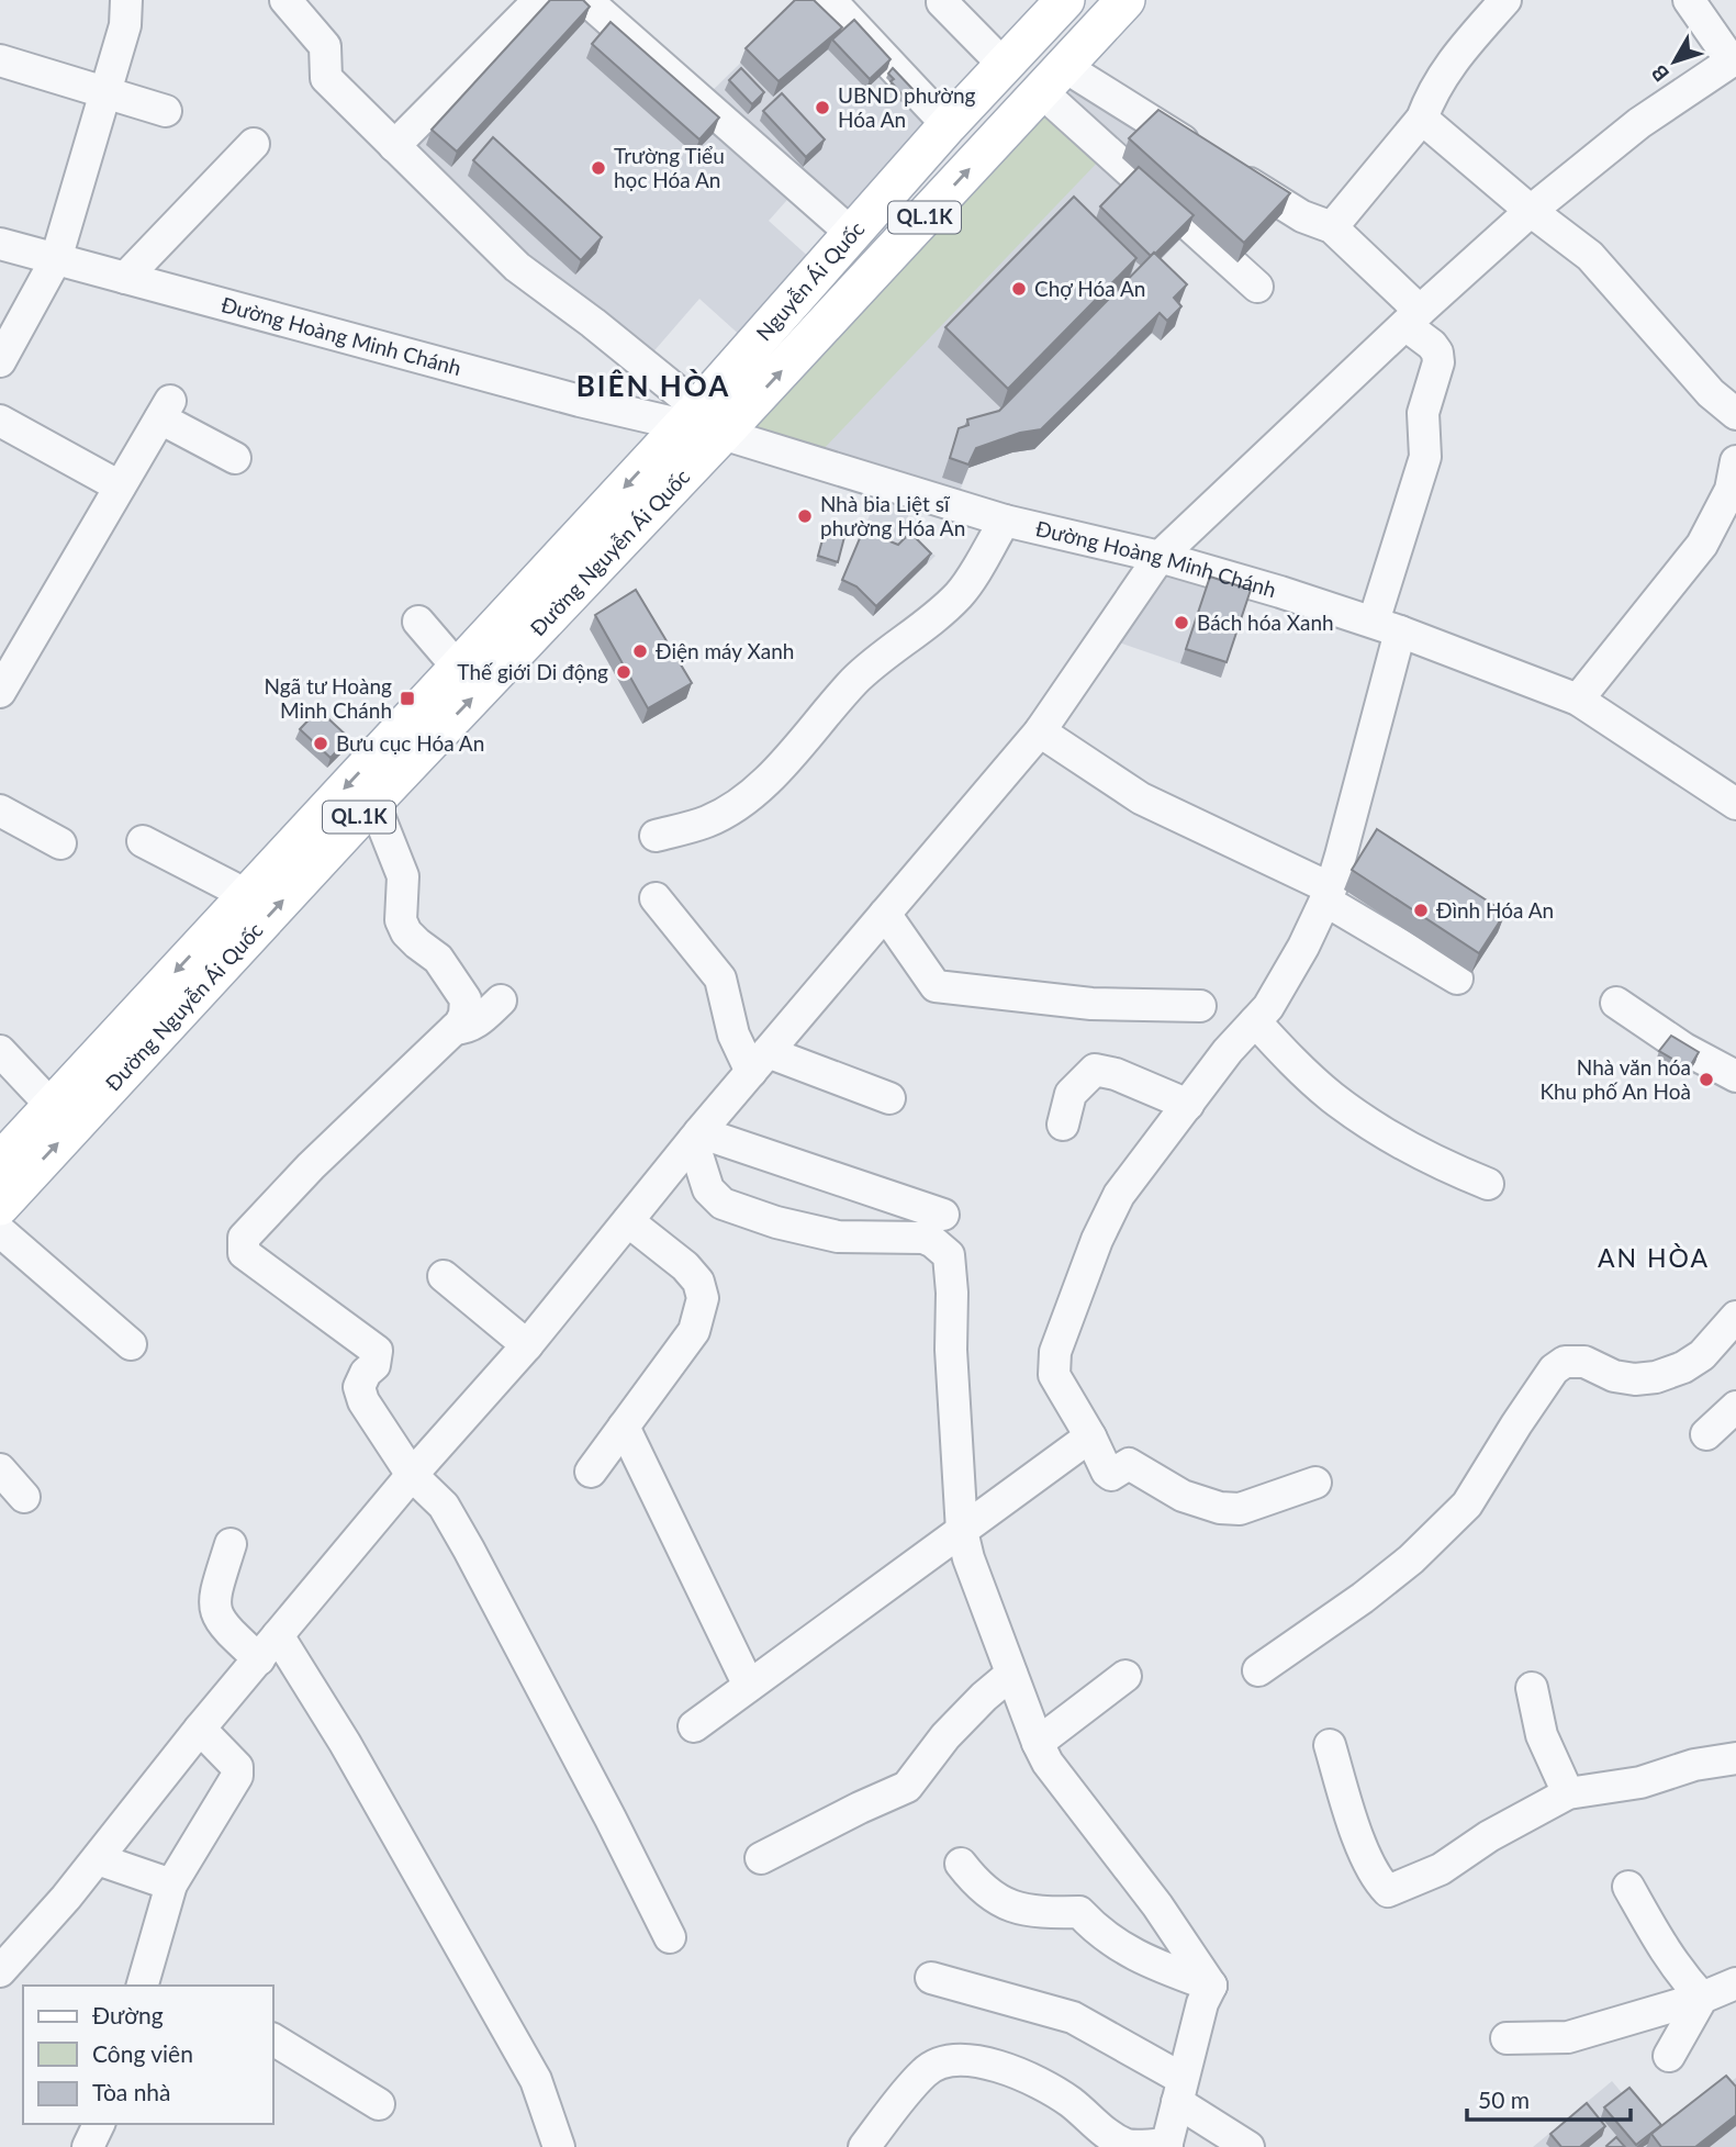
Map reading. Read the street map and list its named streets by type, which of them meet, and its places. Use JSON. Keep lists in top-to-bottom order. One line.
{"streets":{"main road":["QL.1K","Nguyễn Ái Quốc","Đường Nguyễn Ái Quốc"],"street":["Đường Hoàng Minh Chánh"]},"crossings":[["Nguyễn Ái Quốc","Đường Hoàng Minh Chánh"],["Nguyễn Ái Quốc","Đường Nguyễn Ái Quốc"],["Đường Hoàng Minh Chánh","Đường Nguyễn Ái Quốc"]],"districts":["BIÊN HÒA","AN HÒA"],"places":{"other":["UBND phường Hóa An","Trường Tiểu học Hóa An","Chợ Hóa An","Nhà bia Liệt sĩ phường Hóa An","Bách hóa Xanh","Điện máy Xanh","Thế giới Di động","Bưu cục Hóa An","Đình Hóa An","Nhà văn hóa Khu phố An Hoà"],"transit":["Ngã tư Hoàng Minh Chánh"]},"legend":["Đường","Công viên","Tòa nhà"],"scale_bar":"50 m","north":"bottom left"}
